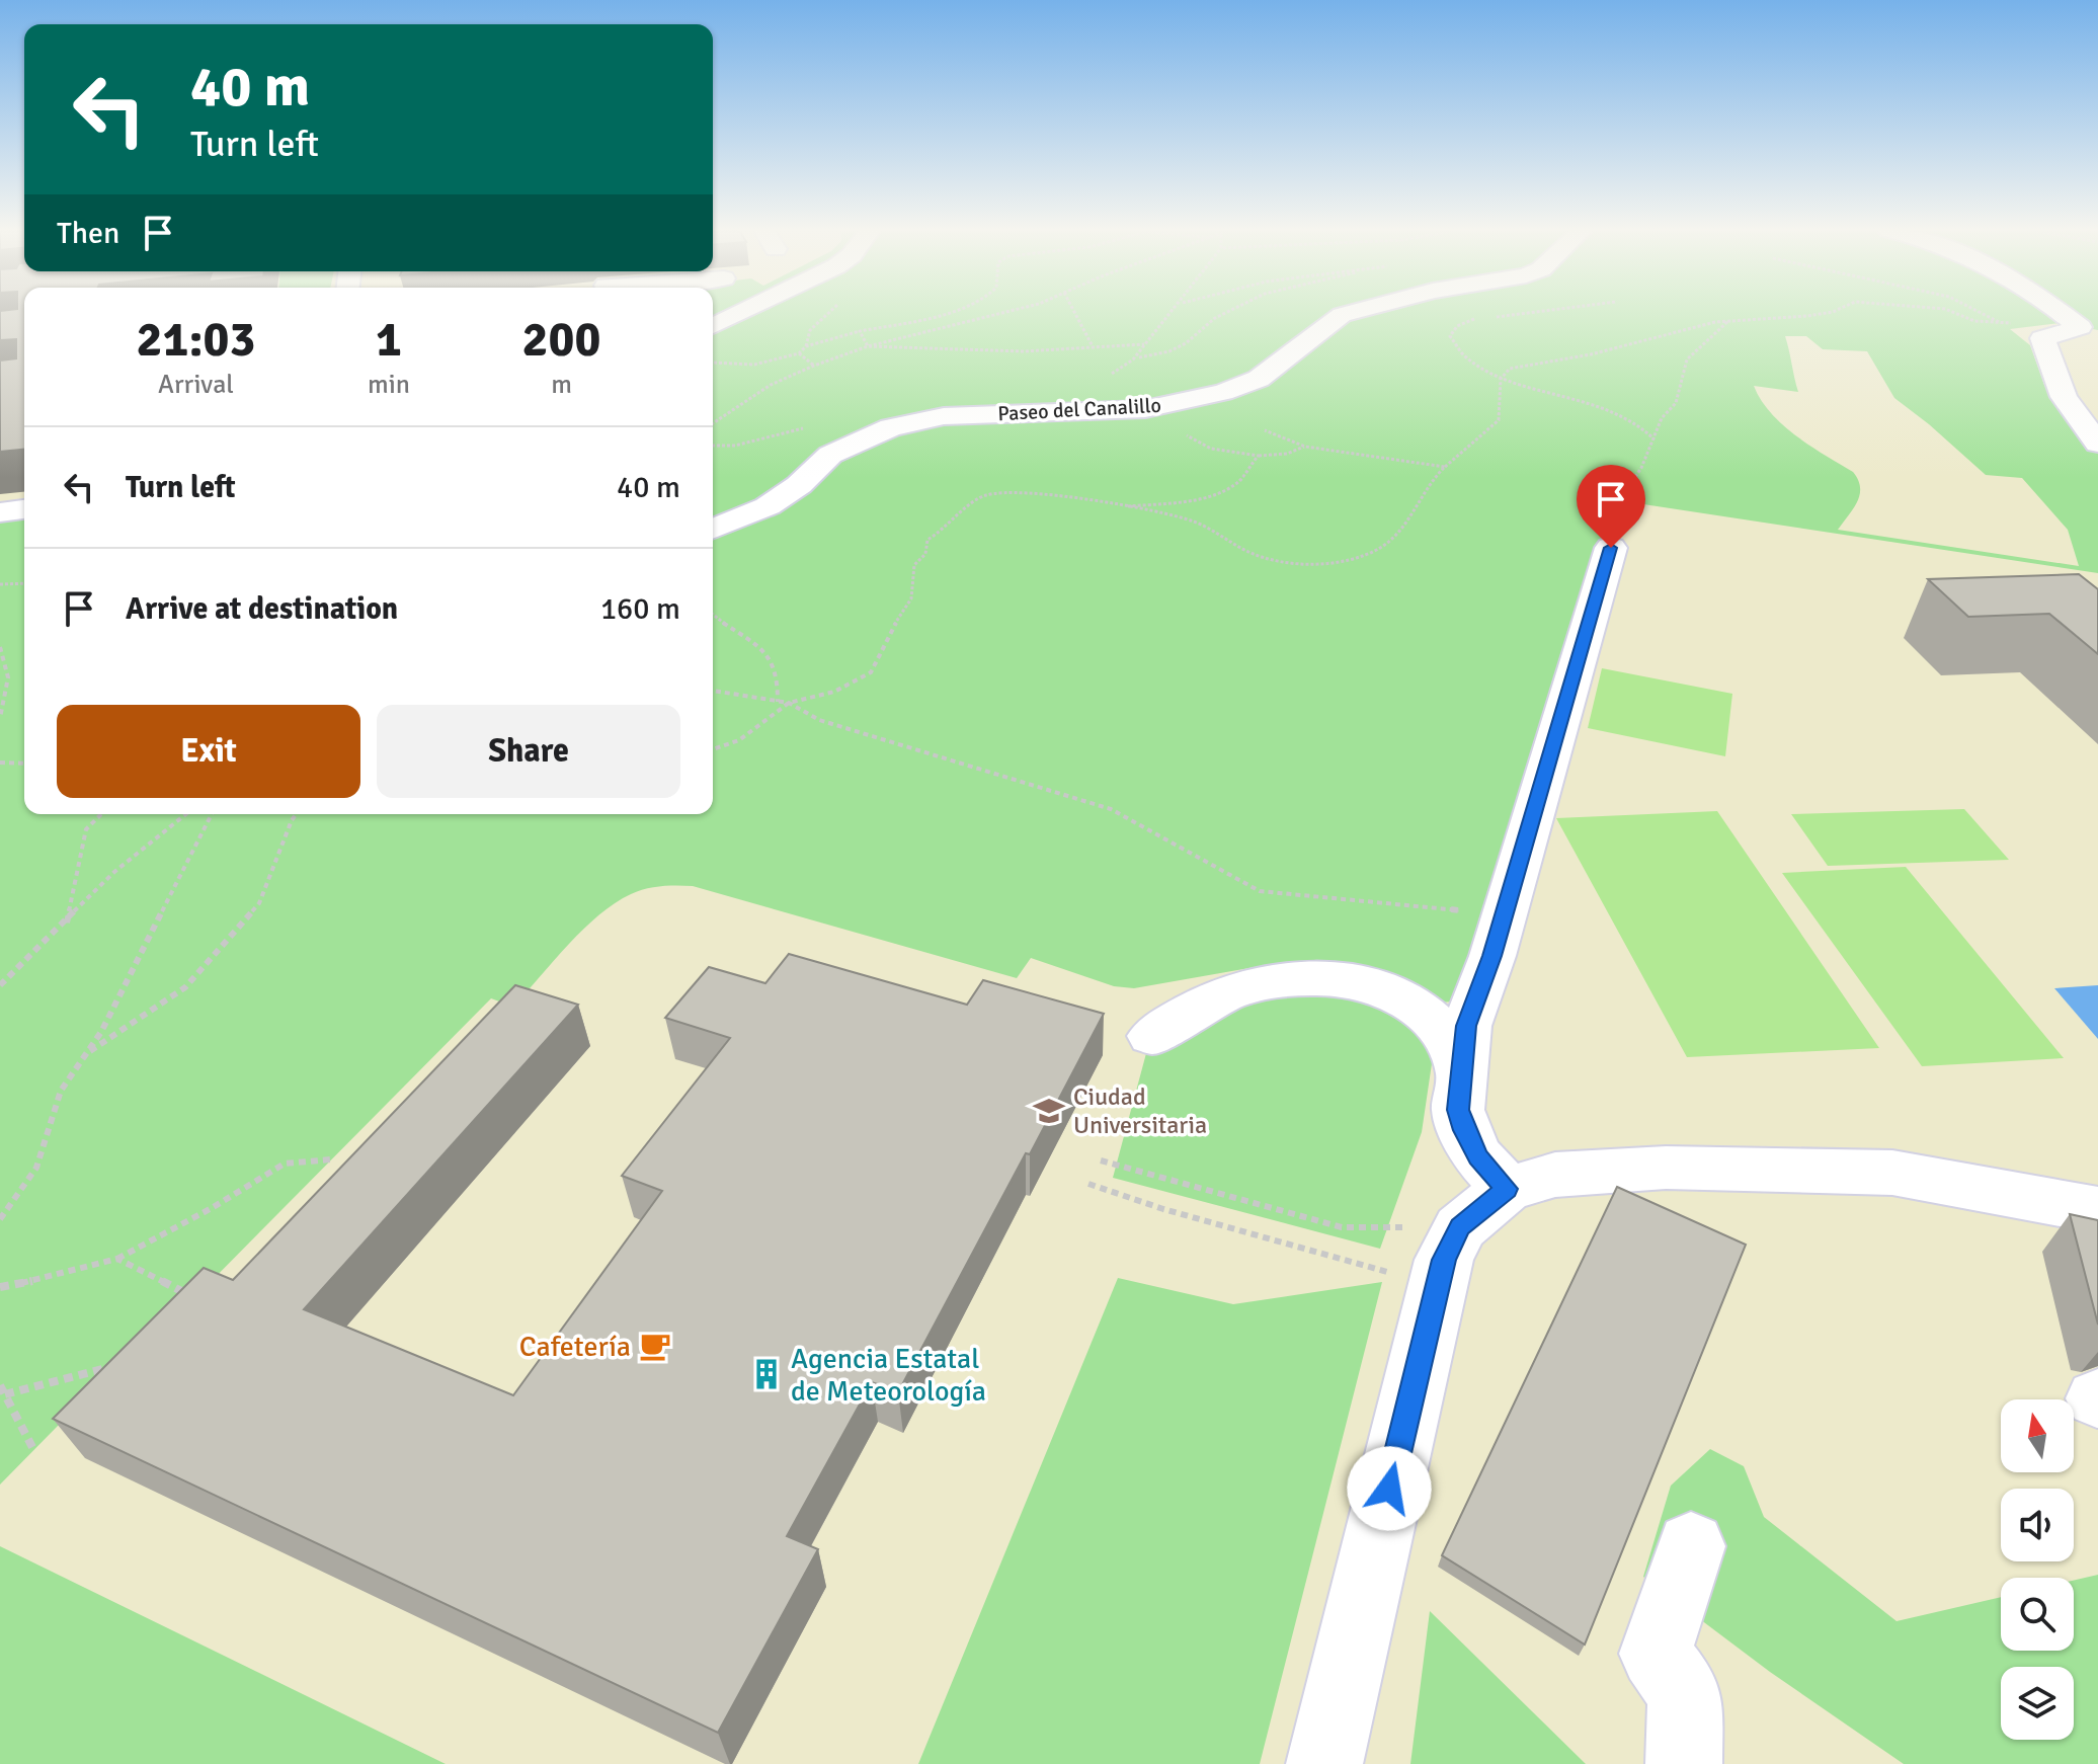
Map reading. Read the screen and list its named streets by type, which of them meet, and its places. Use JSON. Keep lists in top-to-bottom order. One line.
{"streets":{"street":["Paseo del Canalillo"]},"places":{"school or university":["Ciudad Universitaria"],"cafe":["Cafetería"],"building":["Agencia Estatal de Meteorología"]},"north":"top","page":{"turn":["40 m","Turn left"],"then":"Then","eta":["21:03","Arrival","1","min","200","m"],"list":[{"name":"Turn left","value":"40 m"},{"name":"Arrive at destination","value":"160 m"}],"buttons":["Exit","Share"]}}
